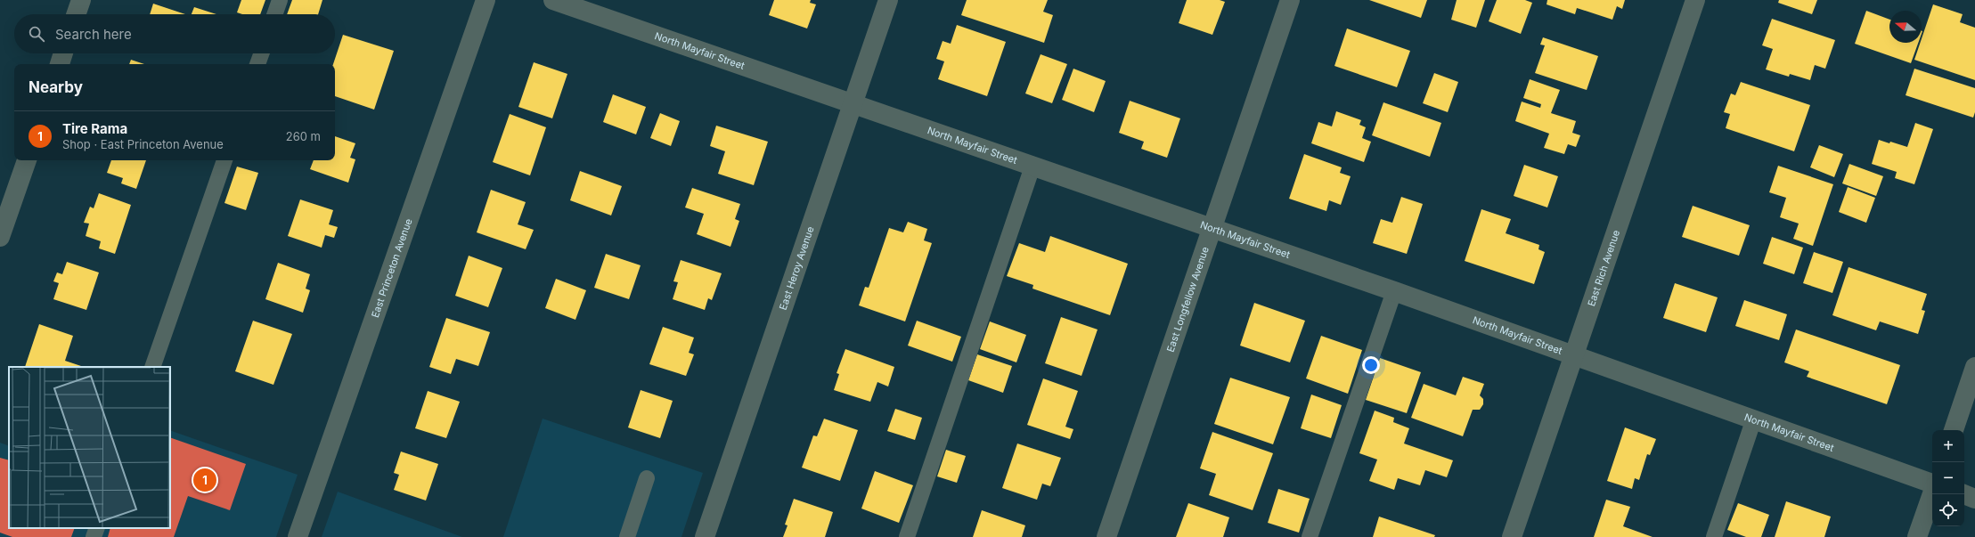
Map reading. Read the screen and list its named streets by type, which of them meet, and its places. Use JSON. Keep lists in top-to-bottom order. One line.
{"streets":{"street":["North Mayfair Street","East Princeton Avenue","East Heroy Avenue","East Rich Avenue","East Longfellow Avenue"]},"crossings":[["North Mayfair Street","East Heroy Avenue"],["North Mayfair Street","East Rich Avenue"],["North Mayfair Street","East Longfellow Avenue"]],"north":"left","page":{"search":"Search here","heading":"Nearby","list":[{"mark":"1","name":"Tire Rama","note":"Shop · East Princeton Avenue","value":"260 m"}],"map_buttons":["+","−"],"pins":"1"}}
